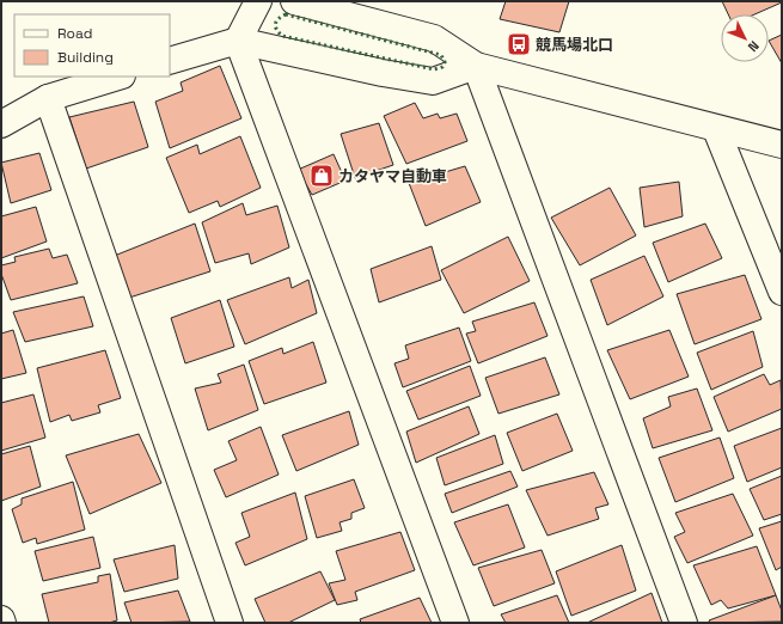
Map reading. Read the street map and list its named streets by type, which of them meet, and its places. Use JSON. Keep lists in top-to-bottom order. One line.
{"places":{"bus stop":["競馬場北口"],"shop":["カタヤマ自動車"]},"legend":["Road","Building"],"north":"bottom right"}
